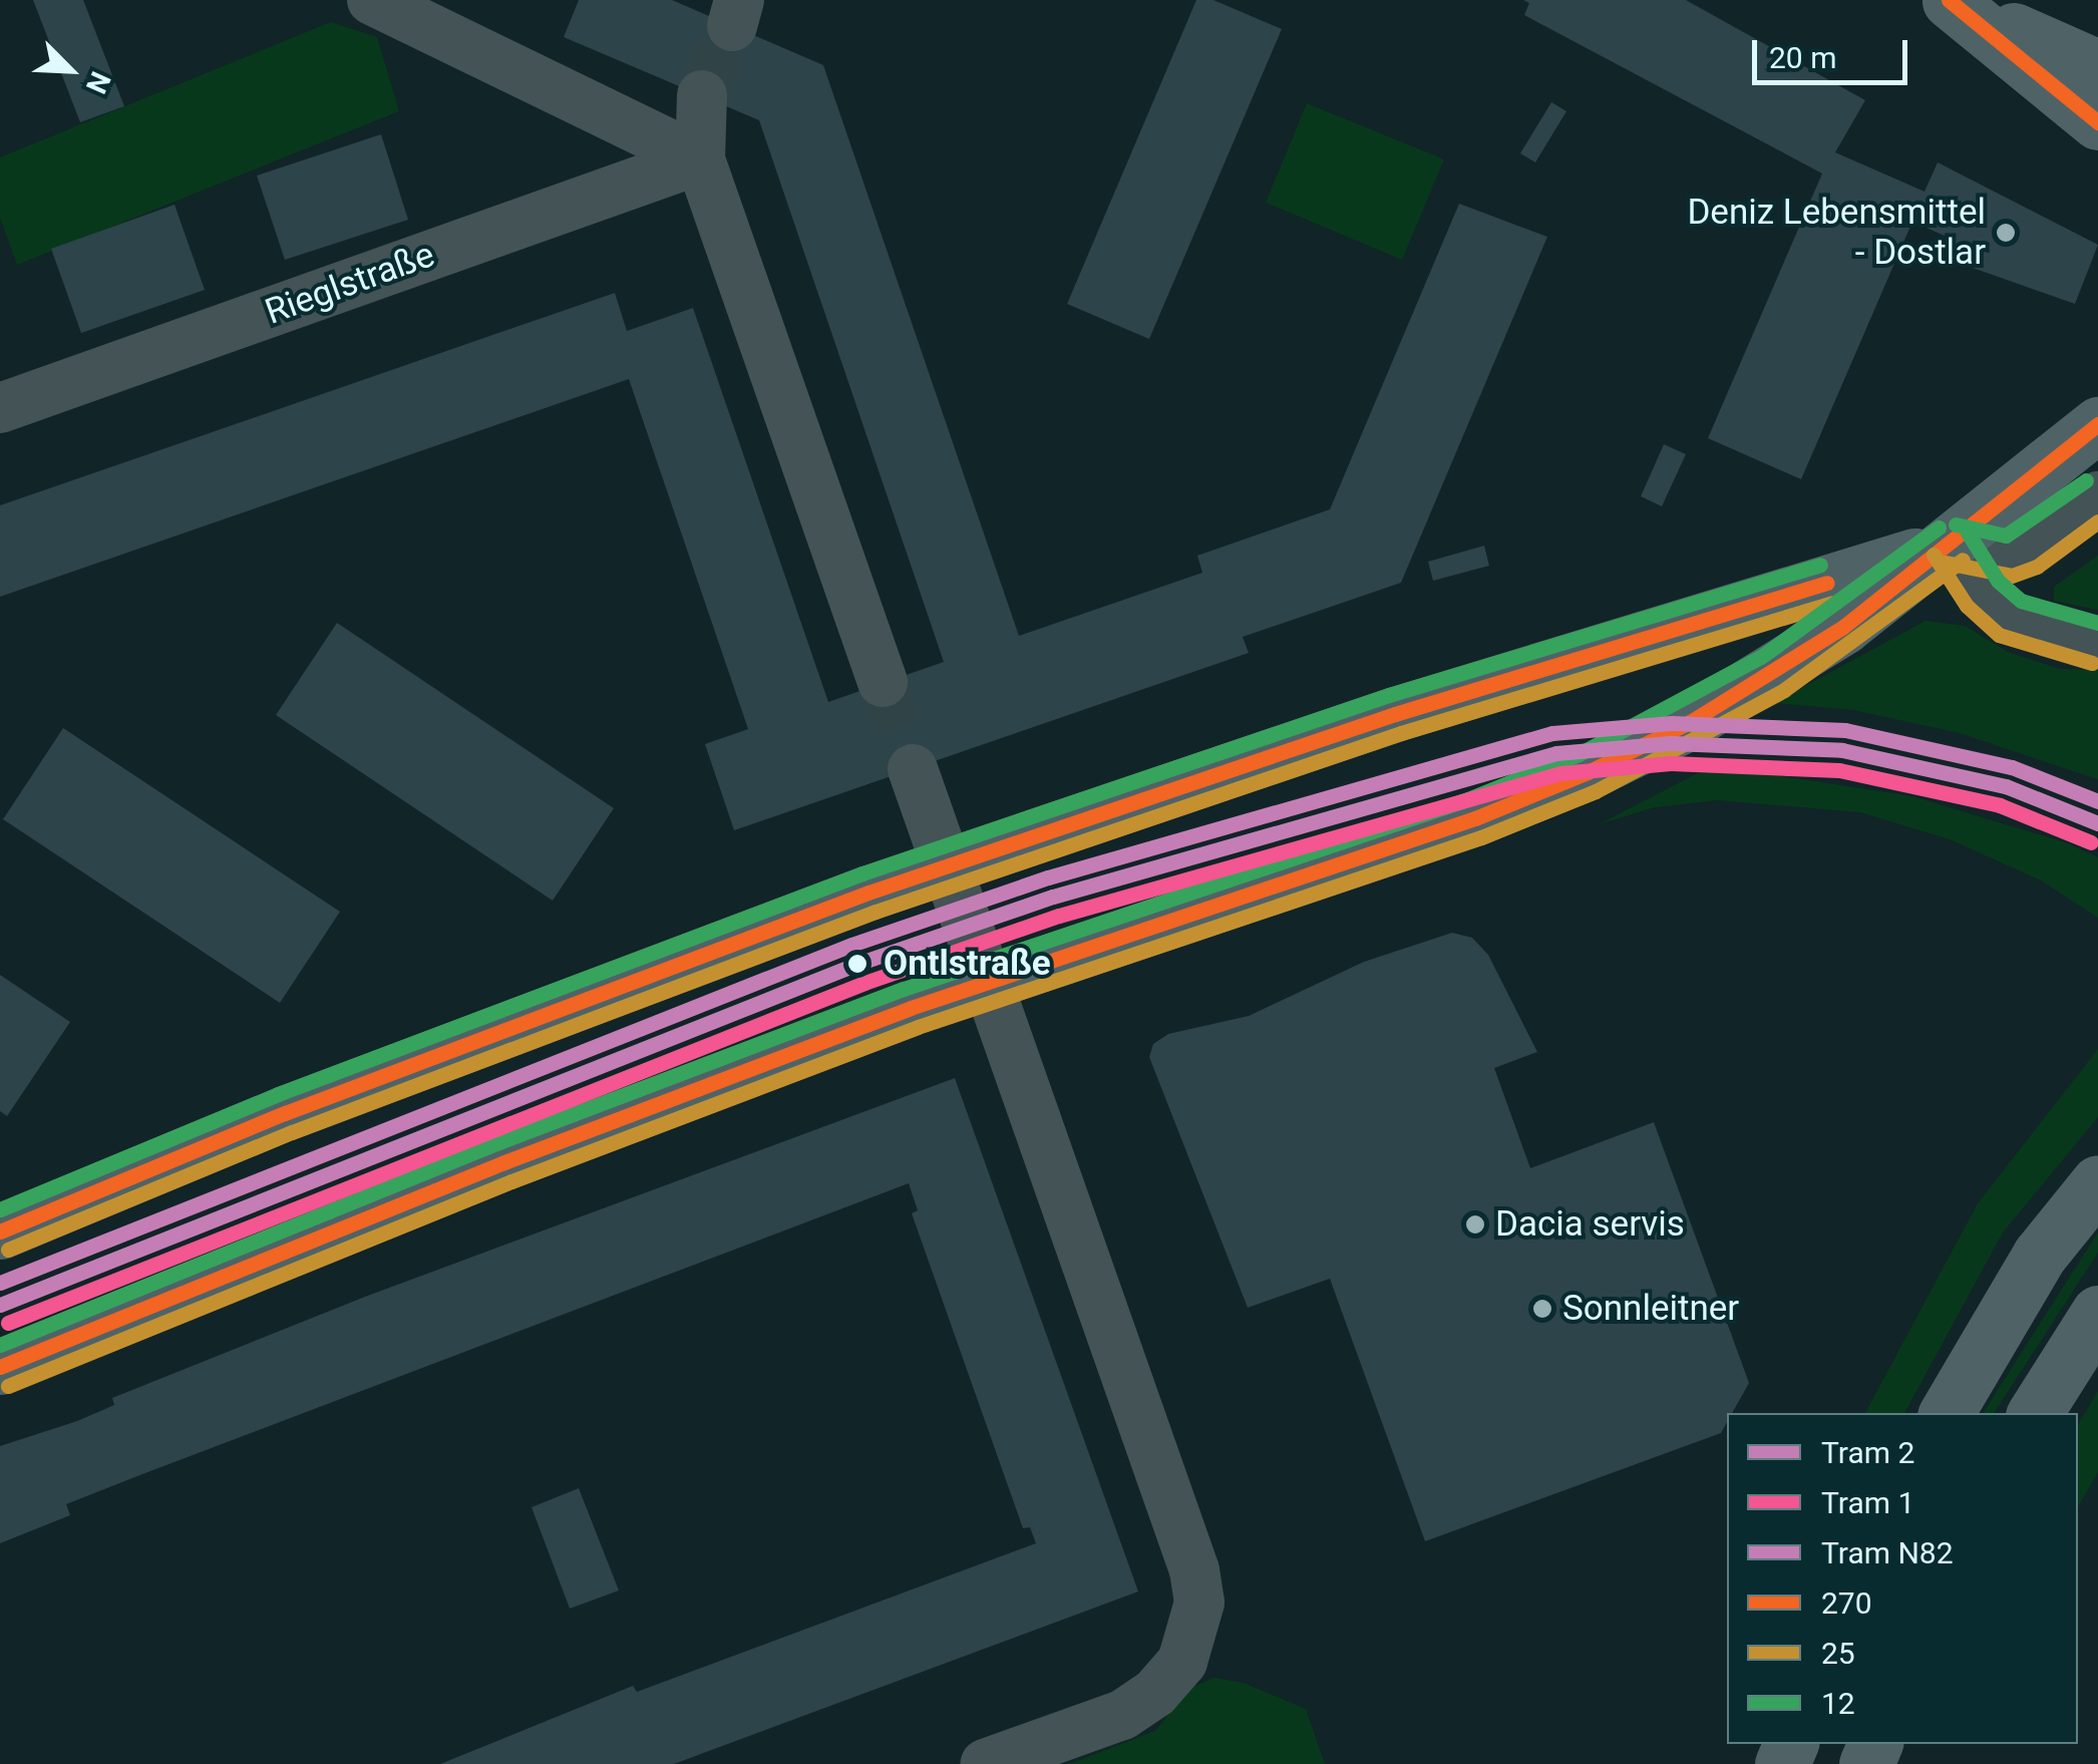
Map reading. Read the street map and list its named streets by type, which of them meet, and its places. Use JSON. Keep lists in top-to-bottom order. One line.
{"streets":{"street":["Rieglstraße"]},"places":["Deniz Lebensmittel - Dostlar","Ontlstraße","Dacia servis","Sonnleitner"],"lines":["transit line 270","transit line 12","transit line 25","tram line N82","tram line 2","tram line 1"],"legend":["Tram 2","Tram 1","Tram N82","270","25","12"],"scale_bar":"20 m","north":"bottom right"}
